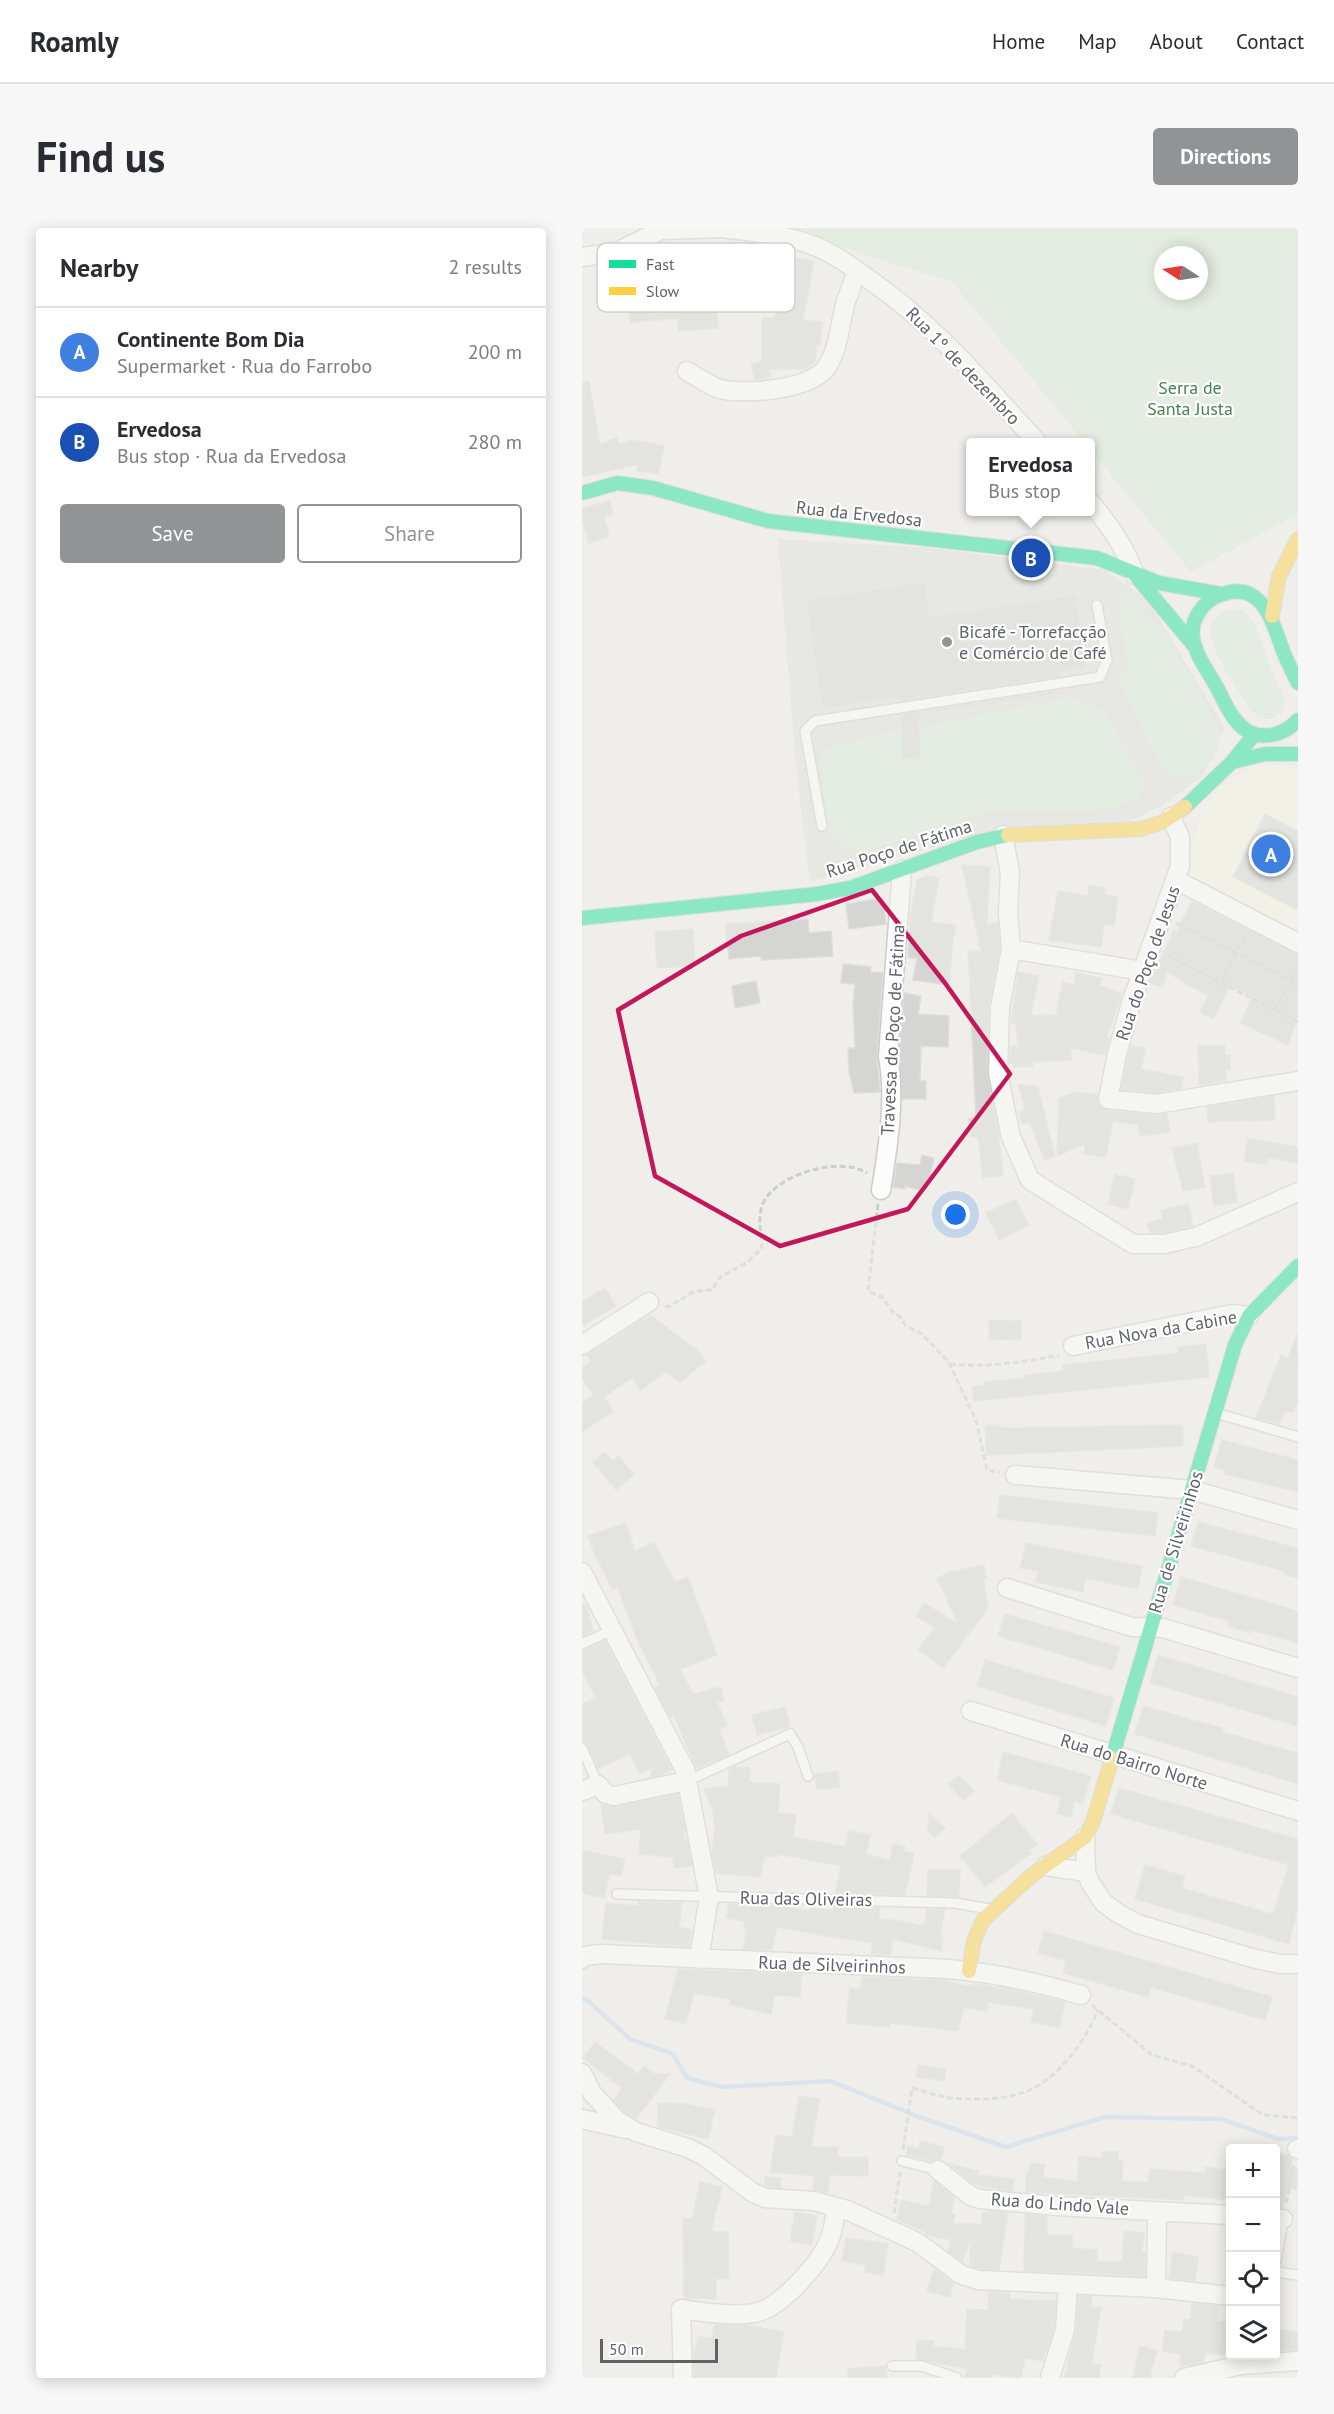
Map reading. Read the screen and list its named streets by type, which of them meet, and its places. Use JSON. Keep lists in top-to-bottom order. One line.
{"streets":{"street":["Rua 1º de dezembro","Rua da Ervedosa","Rua Poço de Fátima","Rua do Poço de Jesus","Travessa do Poço de Fátima","Rua Nova da Cabine","Rua de Silveirinhos","Rua do Bairro Norte","Rua do Lindo Vale"],"lane":["Rua das Oliveiras"]},"crossings":[["Rua da Ervedosa","Rua Poço de Fátima"],["Rua Poço de Fátima","Rua do Poço de Jesus"],["Rua Poço de Fátima","Travessa do Poço de Fátima"],["Rua Nova da Cabine","Rua de Silveirinhos"],["Rua de Silveirinhos","Rua do Bairro Norte"]],"parks":["Serra de Santa Justa"],"places":["Bicafé - Torrefacção e Comércio de Café"],"legend":["Fast","Slow"],"scale_bar":"50 m","north":"left","page":{"header":"Roamly","nav":["Home","Map","About","Contact"],"buttons":["Directions",["Save","Share"]],"title":"Find us","heading":["Nearby","2 results"],"list":[{"mark":"A","name":"Continente Bom Dia","note":"Supermarket · Rua do Farrobo","value":"200 m"},{"mark":"B","name":"Ervedosa","note":"Bus stop · Rua da Ervedosa","value":"280 m"}],"popup":["Ervedosa","Bus stop"],"pins":["B","A"],"map_buttons":["+","−"],"scale":"50 m"}}
